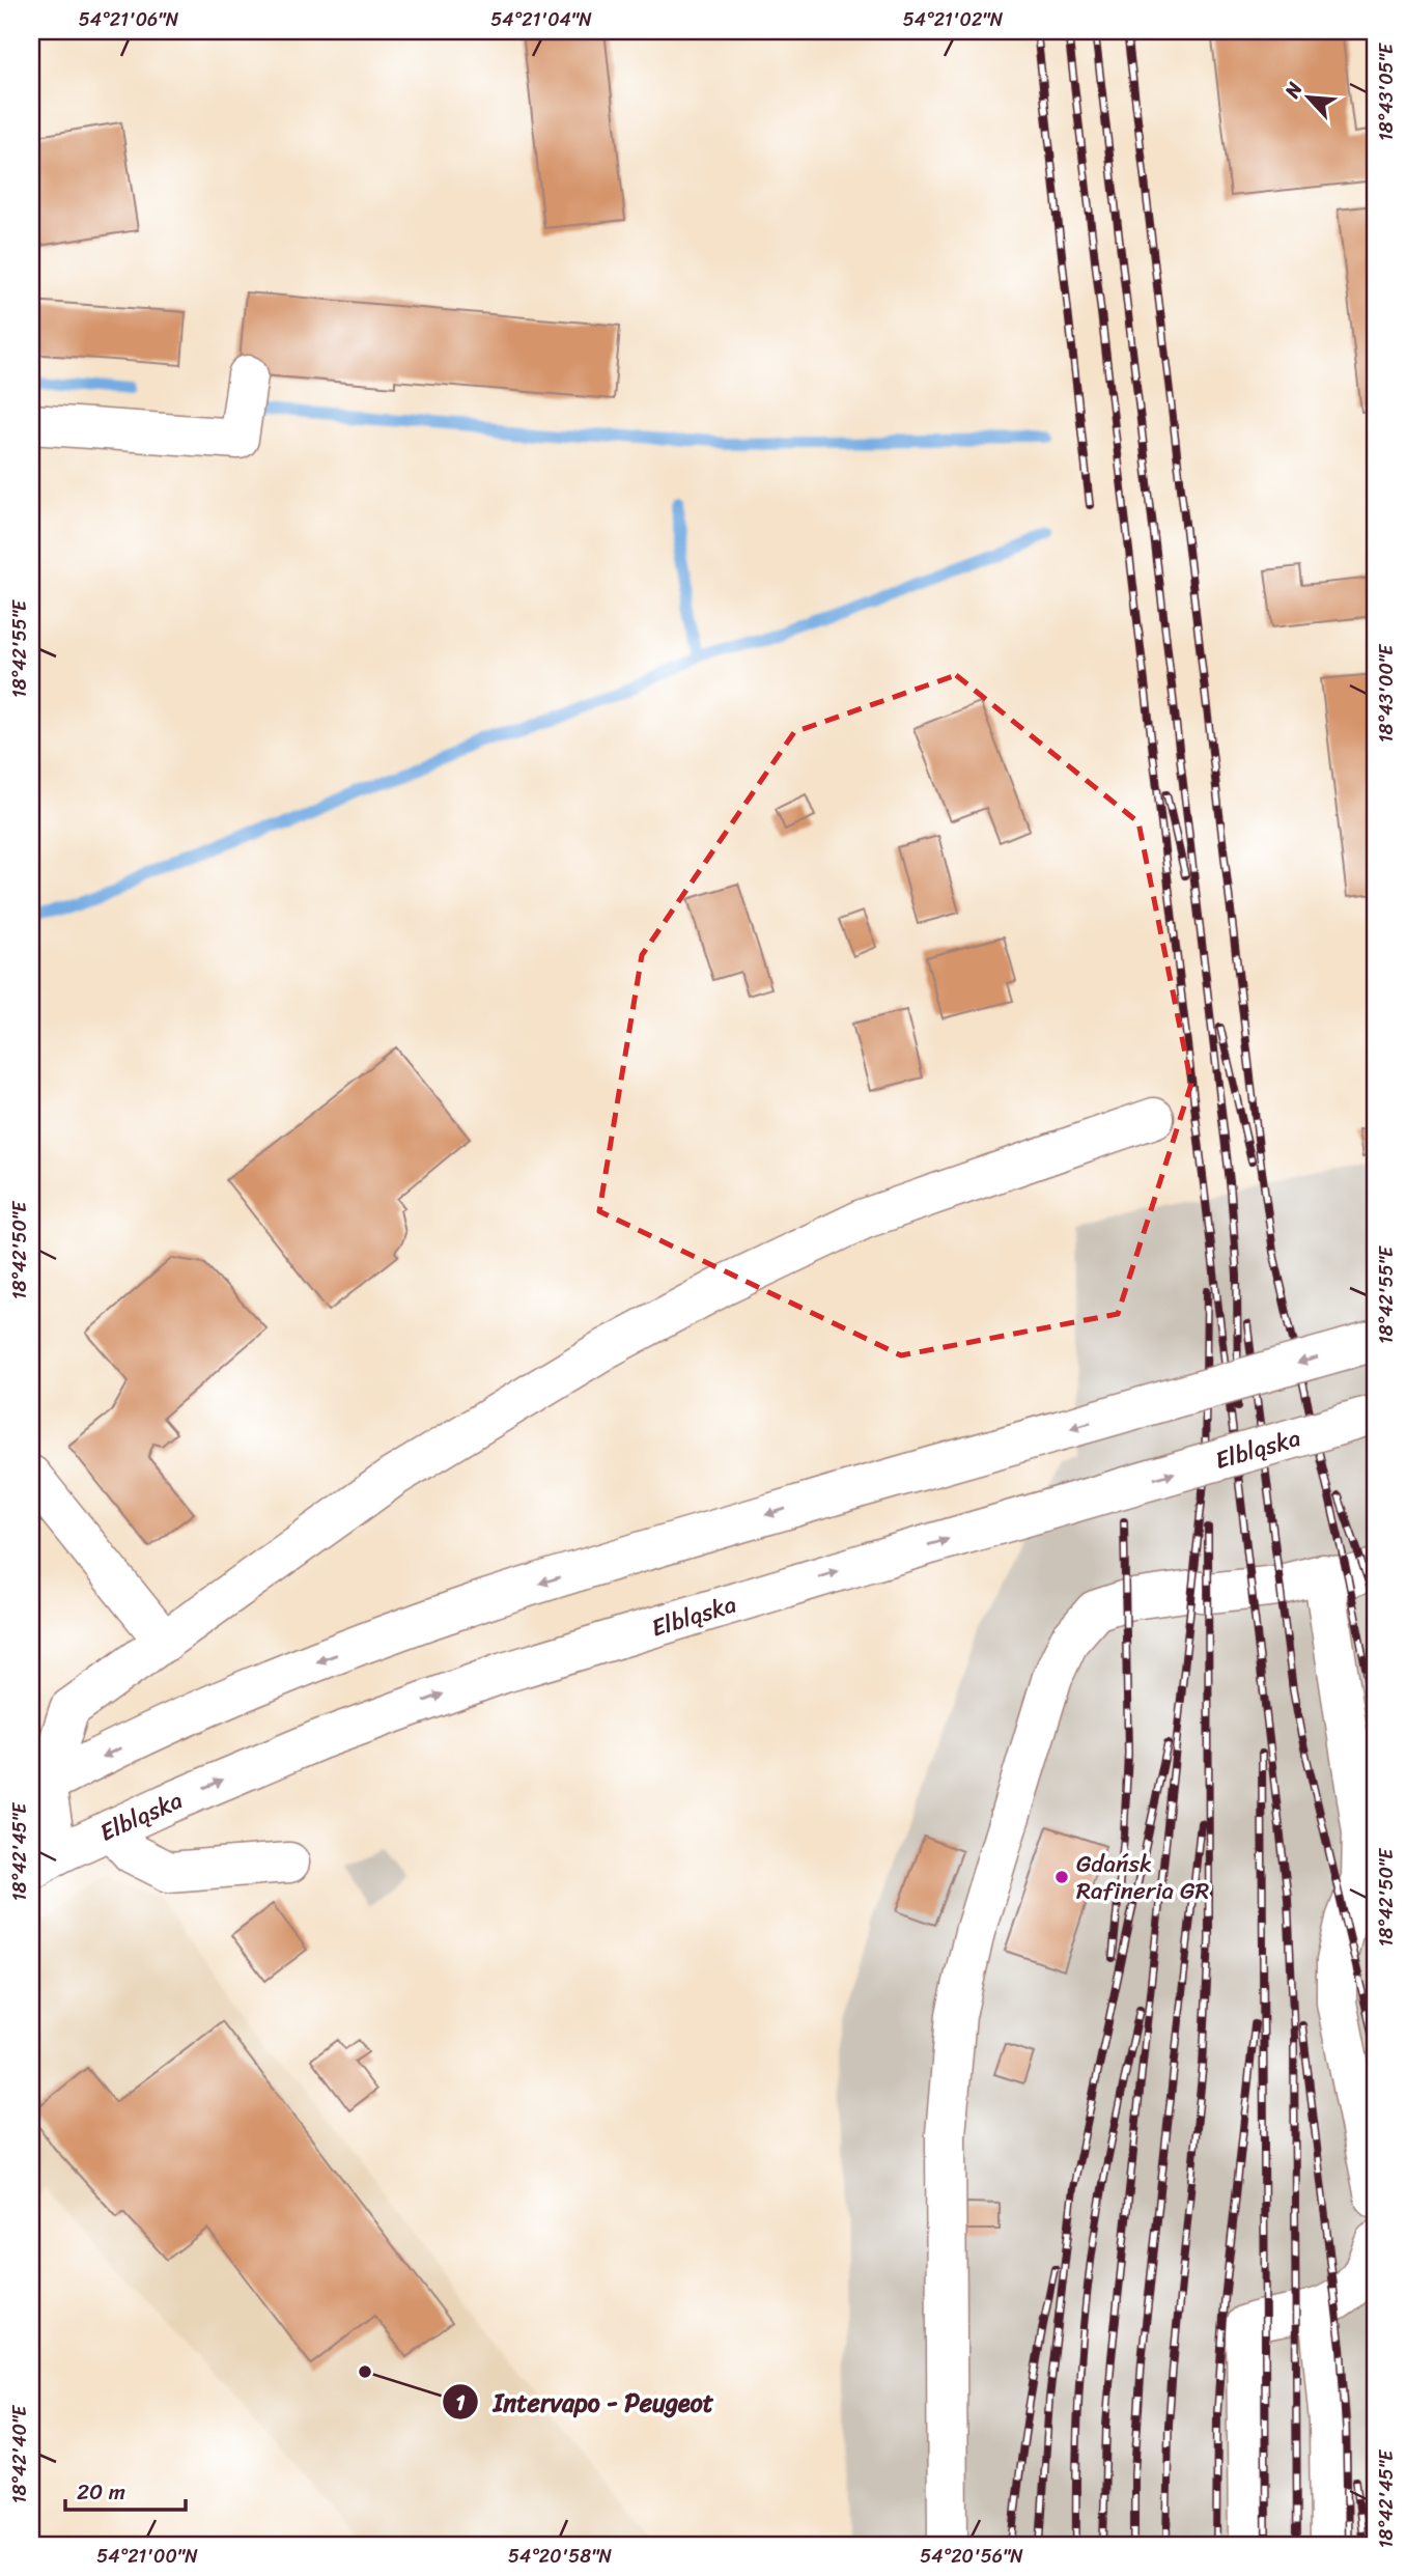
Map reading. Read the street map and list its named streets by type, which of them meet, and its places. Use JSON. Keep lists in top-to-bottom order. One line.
{"streets":{"main road":["Elbląska"]},"places":["Gdańsk Rafineria GR","Intervapo - Peugeot"],"scale_bar":"20 m","north":"top left","coordinates":["54°21'06\"N","54°21'04\"N","54°21'02\"N","18°43'05\"E","18°42'55\"E","18°43'00\"E","18°42'50\"E","18°42'45\"E","18°42'40\"E","54°21'00\"N","54°20'58\"N","54°20'56\"N"]}
